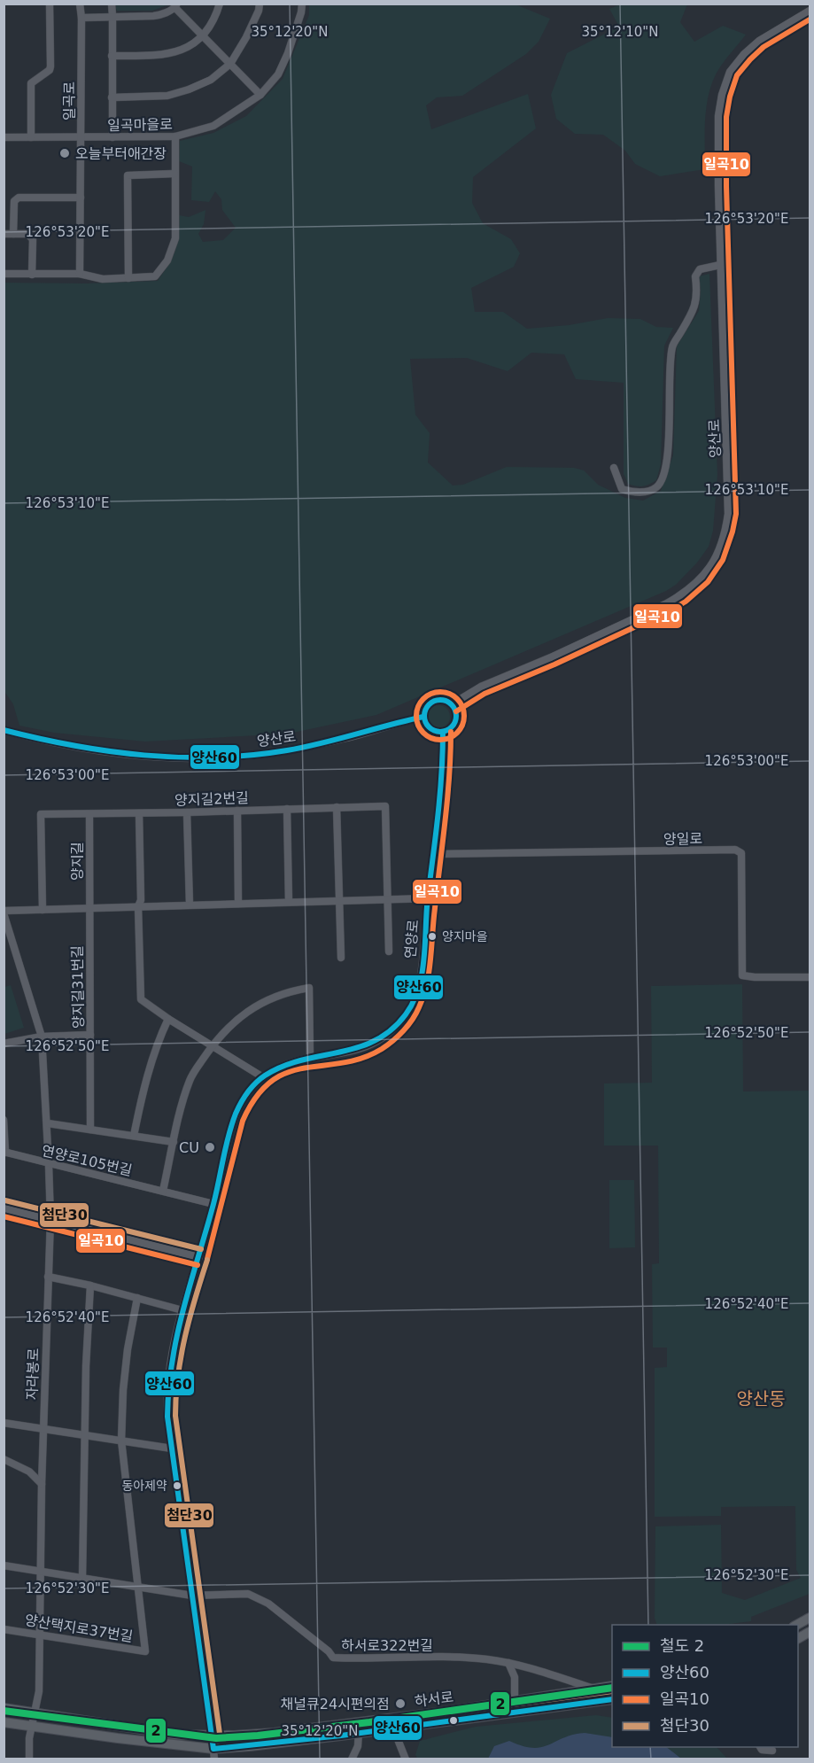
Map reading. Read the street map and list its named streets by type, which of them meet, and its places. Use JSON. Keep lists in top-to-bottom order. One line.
{"streets":{"main road":["하서로"],"street":["일곡로","일곡마을로","양산로","양지길2번길","양일로","양지길","연양로","양지길31번길","연양로105번길","자라봉로","양산택지로37번길","하서로322번길"]},"crossings":[["일곡로","일곡마을로"],["양산로","연양로"],["양지길2번길","양지길"],["양일로","연양로"],["양지길","양지길31번길"],["연양로","연양로105번길"],["연양로","하서로322번길"],["연양로","하서로"],["연양로105번길","자라봉로"],["자라봉로","양산택지로37번길"],["자라봉로","하서로322번길"],["자라봉로","하서로"],["양산택지로37번길","하서로322번길"],["하서로322번길","하서로"]],"districts":["양산동"],"places":["오늘부터애간장","양지마을","CU","동아제약","채널큐24시편의점"],"lines":["transit line 일곡10","transit line 양산60","transit line 첨단30","rail line 2"],"legend":["철도 2","양산60","일곡10","첨단30"],"coordinates":["35°12'20\"N","35°12'10\"N","126°53'20\"E","126°53'10\"E","126°53'00\"E","126°52'50\"E","126°52'40\"E","126°52'30\"E"]}
